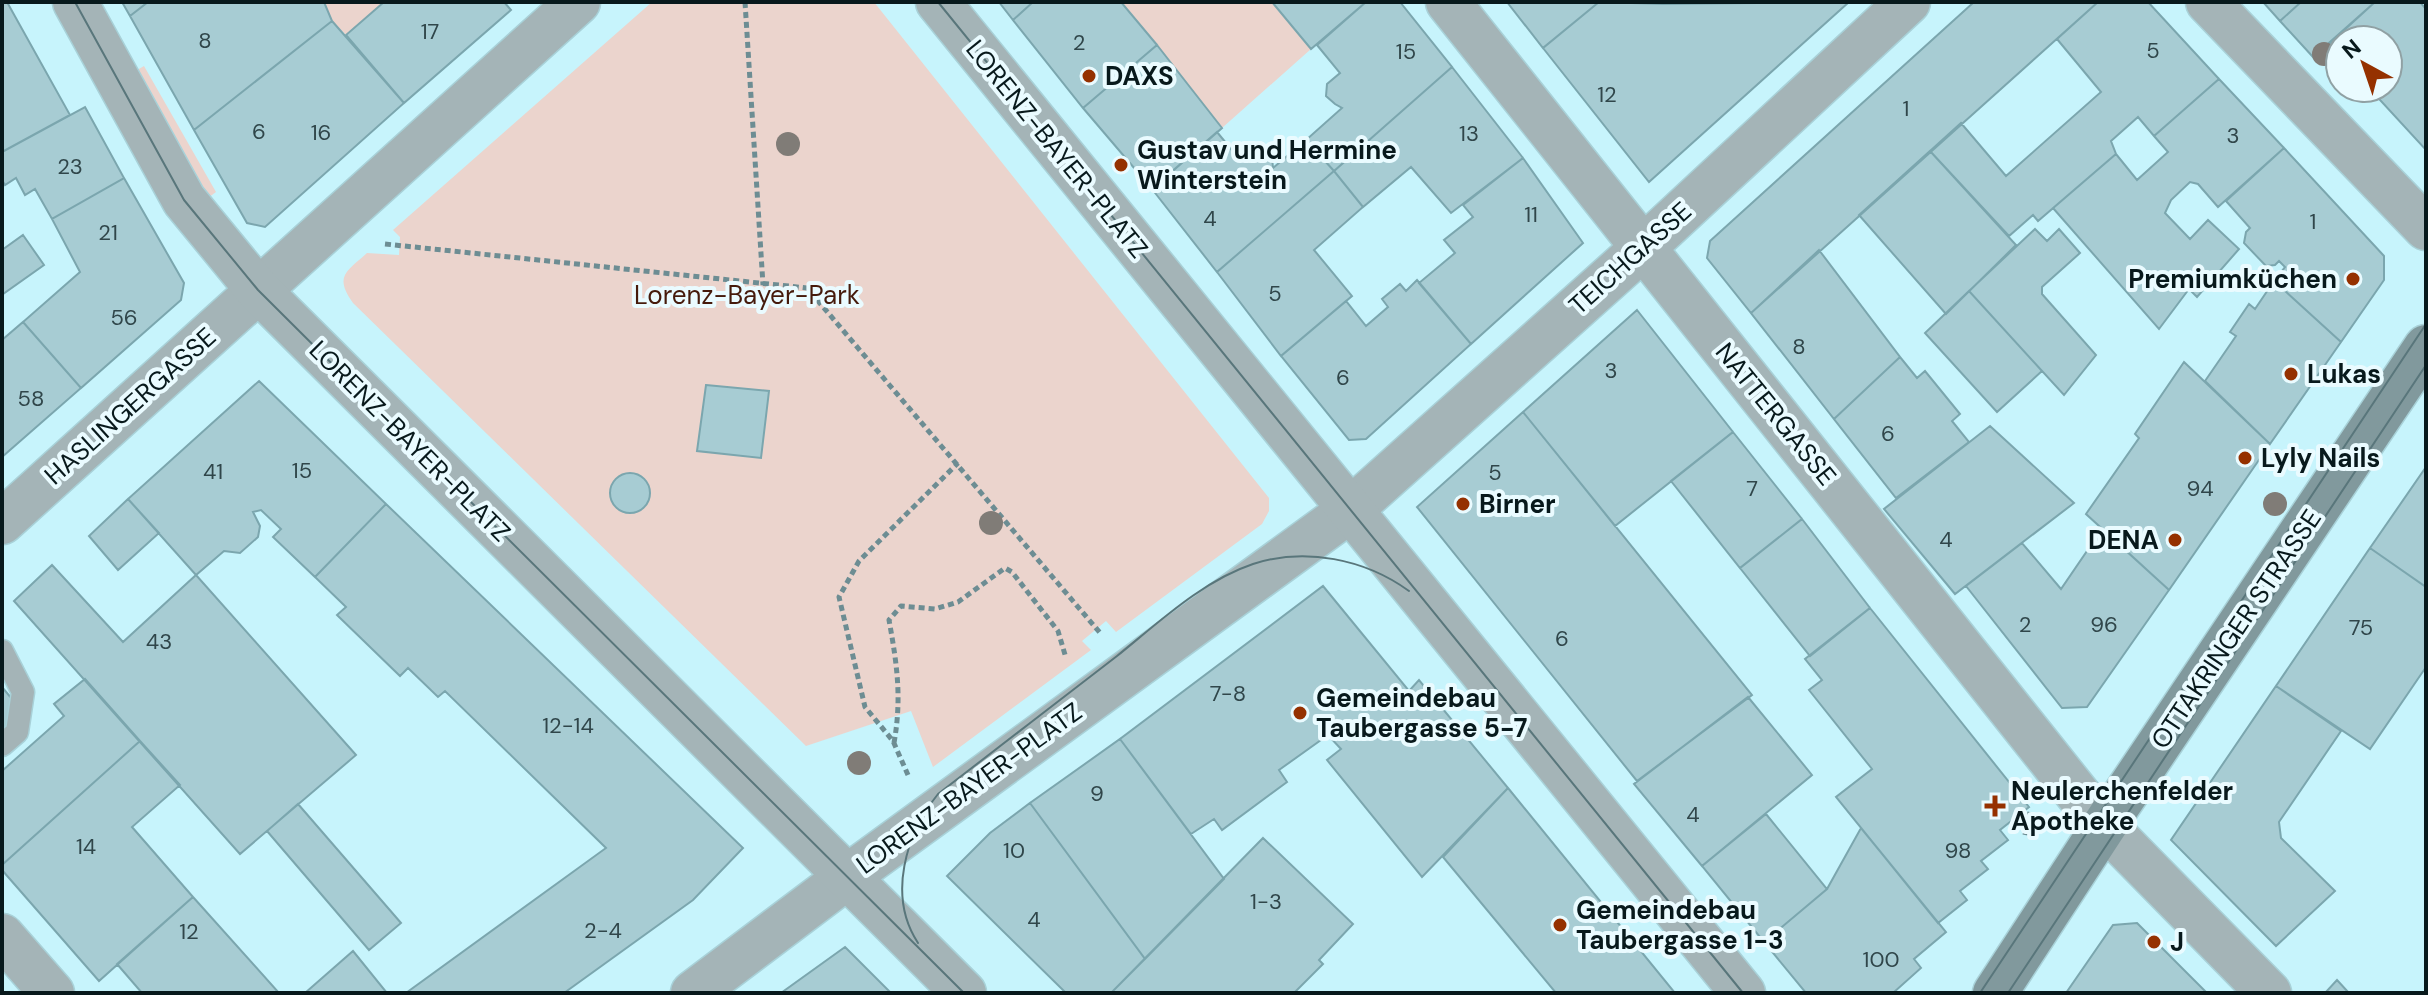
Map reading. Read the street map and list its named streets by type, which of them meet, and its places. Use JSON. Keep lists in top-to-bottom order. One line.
{"streets":{"main road":["OTTAKRINGER STRASSE"],"street":["LORENZ-BAYER-PLATZ","TEICHGASSE","HASLINGERGASSE","NATTERGASSE"]},"crossings":[["LORENZ-BAYER-PLATZ","TEICHGASSE"],["LORENZ-BAYER-PLATZ","HASLINGERGASSE"],["TEICHGASSE","NATTERGASSE"],["NATTERGASSE","OTTAKRINGER STRASSE"]],"parks":["Lorenz-Bayer-Park"],"places":{"other":["DAXS","Gustav und Hermine Winterstein","Premiumküchen","Lukas","Lyly Nails","Birner","DENA","Gemeindebau Taubergasse 5-7","Gemeindebau Taubergasse 1-3","J"],"health":["Neulerchenfelder Apotheke"]},"house_numbers":["17","8","2","5","15","12","1","6","16","13","3","23","11","4","1","21","5","56","8","3","6","58","6","15","41","5","7","94","4","2","96","75","6","43","7-8","12-14","9","4","14","10","98","1-3","4","2-4","12","100"],"north":"top left"}
